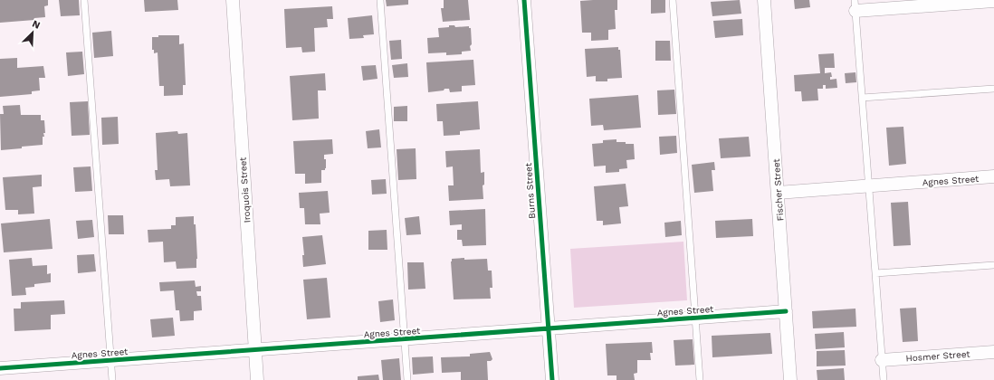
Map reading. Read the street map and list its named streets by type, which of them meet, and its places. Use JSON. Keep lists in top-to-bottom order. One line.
{"streets":{"street":["Agnes Street","Iroquois Street","Fischer Street","Burns Street","Hosmer Street"]},"crossings":[["Agnes Street","Iroquois Street"],["Agnes Street","Fischer Street"],["Agnes Street","Burns Street"]],"north":"top right"}
